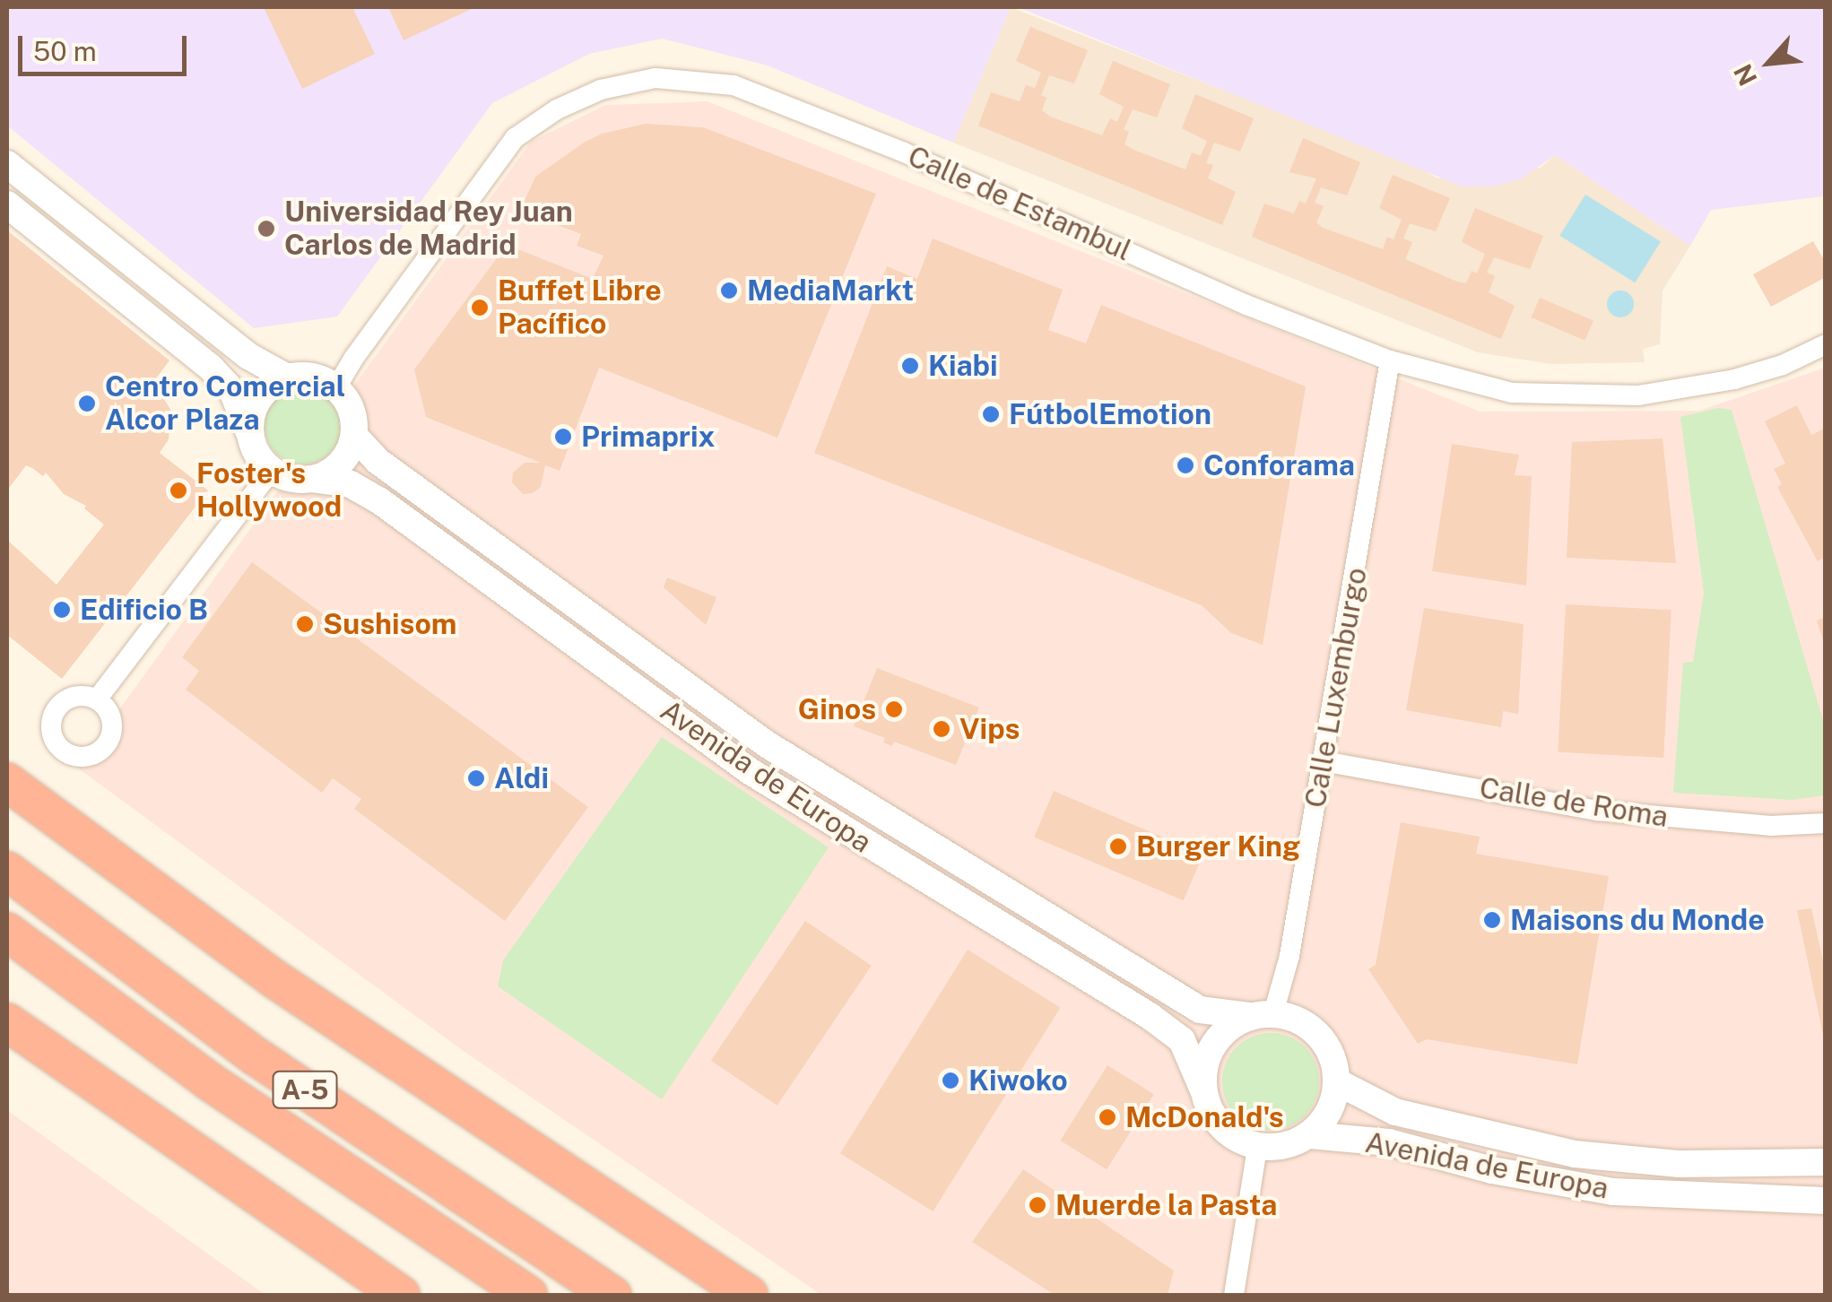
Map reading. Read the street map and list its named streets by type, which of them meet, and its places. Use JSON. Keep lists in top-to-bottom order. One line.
{"streets":{"highway":["A-5"],"street":["Calle de Estambul","Calle Luxemburgo","Avenida de Europa","Calle de Roma"]},"crossings":[["Calle de Estambul","Calle Luxemburgo"],["Calle de Estambul","Avenida de Europa"],["Calle Luxemburgo","Avenida de Europa"],["Calle Luxemburgo","Calle de Roma"]],"places":["Universidad Rey Juan Carlos de Madrid","MediaMarkt","Buffet Libre Pacífico","Kiabi","Centro Comercial Alcor Plaza","FútbolEmotion","Primaprix","Conforama","Foster's Hollywood","Edificio B","Sushisom","Ginos","Vips","Aldi","Burger King","Maisons du Monde","Kiwoko","McDonald's","Muerde la Pasta"],"scale_bar":"50 m","north":"bottom left"}
